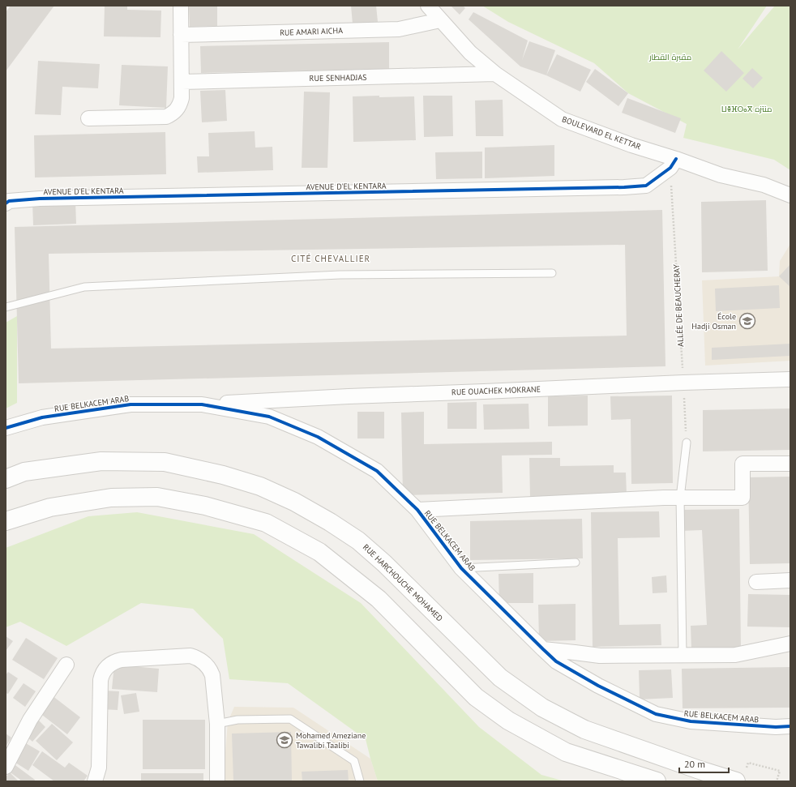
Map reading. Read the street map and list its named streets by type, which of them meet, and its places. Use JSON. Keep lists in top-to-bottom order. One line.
{"streets":{"street":["RUE AMARI AICHA","RUE SENHADJAS","BOULEVARD EL KETTAR","AVENUE D'EL KENTARA","RUE OUACHEK MOKRANE","RUE BELKACEM ARAB","RUE HARCHOUCHE MOHAMED"],"path":["ALLÉE DE BEAUCHERAY"]},"crossings":[["RUE AMARI AICHA","BOULEVARD EL KETTAR"],["RUE SENHADJAS","BOULEVARD EL KETTAR"],["BOULEVARD EL KETTAR","AVENUE D'EL KENTARA"],["BOULEVARD EL KETTAR","ALLÉE DE BEAUCHERAY"],["AVENUE D'EL KENTARA","ALLÉE DE BEAUCHERAY"],["ALLÉE DE BEAUCHERAY","RUE OUACHEK MOKRANE"],["RUE OUACHEK MOKRANE","RUE BELKACEM ARAB"]],"districts":["CITÉ CHEVALLIER"],"parks":["مقبرة القطار","ⵡⴻⴼⵔⴰⴳ منتزه"],"places":{"school or university":["École Hadji Osman","Mohamed Ameziane Tawalibi Taalibi"]},"scale_bar":"20 m"}
